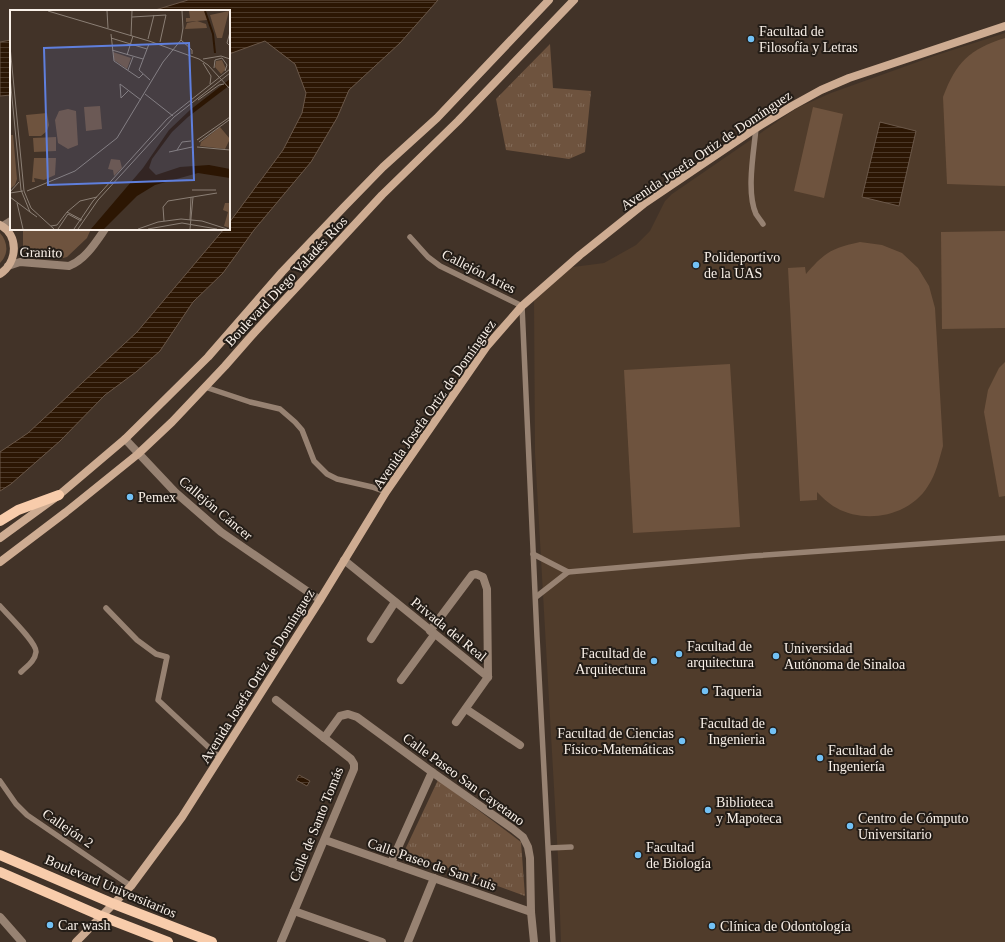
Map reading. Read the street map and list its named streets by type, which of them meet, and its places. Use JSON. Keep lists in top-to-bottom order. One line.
{"streets":{"main road":["Avenida Josefa Ortiz de Domínguez","Boulevard Diego Valadés Ríos","Boulevard Universitarios"],"street":["Granito","Callejón Cáncer","Privada del Real","Calle Paseo San Cayetano","Calle de Santo Tomás","Calle Paseo de San Luis"],"lane":["Callejón Aries","Callejón 2"]},"crossings":[["Avenida Josefa Ortiz de Domínguez","Callejón Aries"],["Avenida Josefa Ortiz de Domínguez","Callejón Cáncer"],["Avenida Josefa Ortiz de Domínguez","Privada del Real"],["Avenida Josefa Ortiz de Domínguez","Callejón 2"],["Avenida Josefa Ortiz de Domínguez","Boulevard Universitarios"],["Boulevard Diego Valadés Ríos","Callejón Cáncer"],["Calle Paseo San Cayetano","Calle de Santo Tomás"],["Calle Paseo San Cayetano","Calle Paseo de San Luis"],["Calle de Santo Tomás","Calle Paseo de San Luis"]],"places":["Facultad de Filosofía y Letras","Polideportivo de la UAS","Pemex","Facultad de arquitectura","Universidad Autónoma de Sinaloa","Facultad de Arquitectura","Taqueria","Facultad de Ingenieria","Facultad de Ciencias Físico-Matemáticas","Facultad de Ingeniería","Biblioteca y Mapoteca","Centro de Cómputo Universitario","Facultad de Biología","Car wash","Clínica de Odontología"]}
